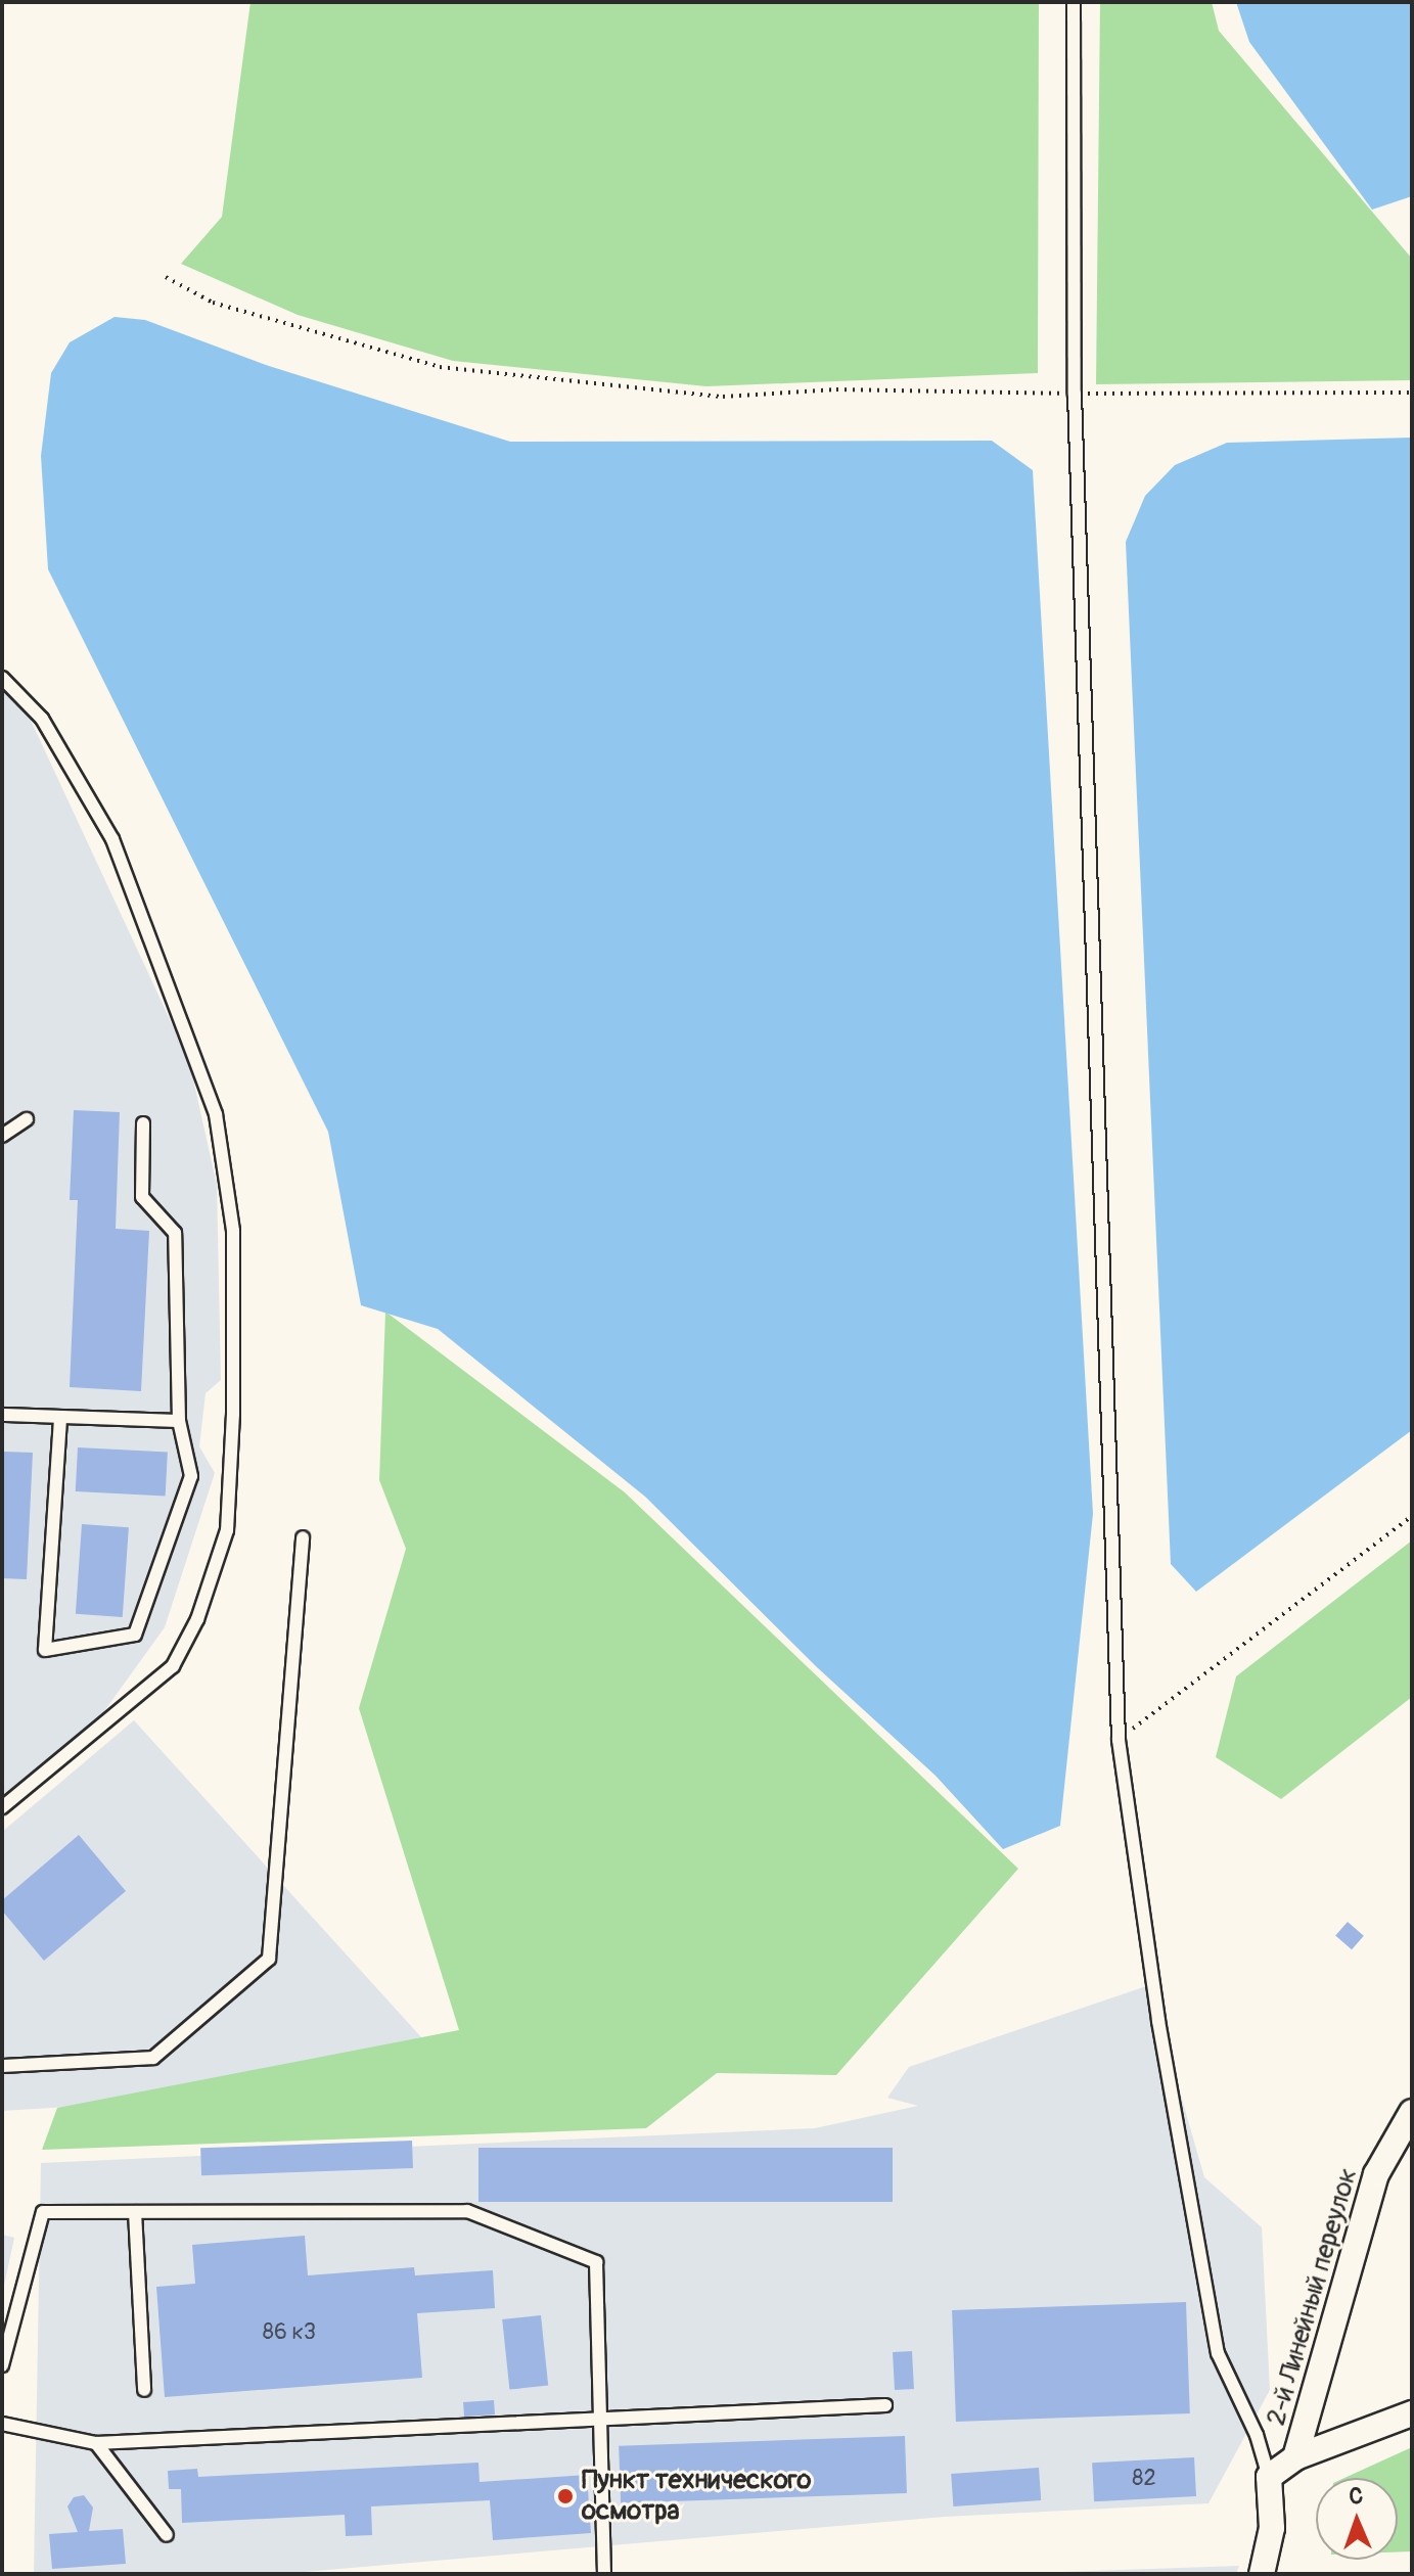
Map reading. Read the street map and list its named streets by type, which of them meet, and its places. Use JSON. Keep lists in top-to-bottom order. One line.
{"streets":{"street":["2-й Линейный переулок"]},"places":["Пункт технического осмотра"],"house_numbers":["86 к3","82"],"north":"top"}
